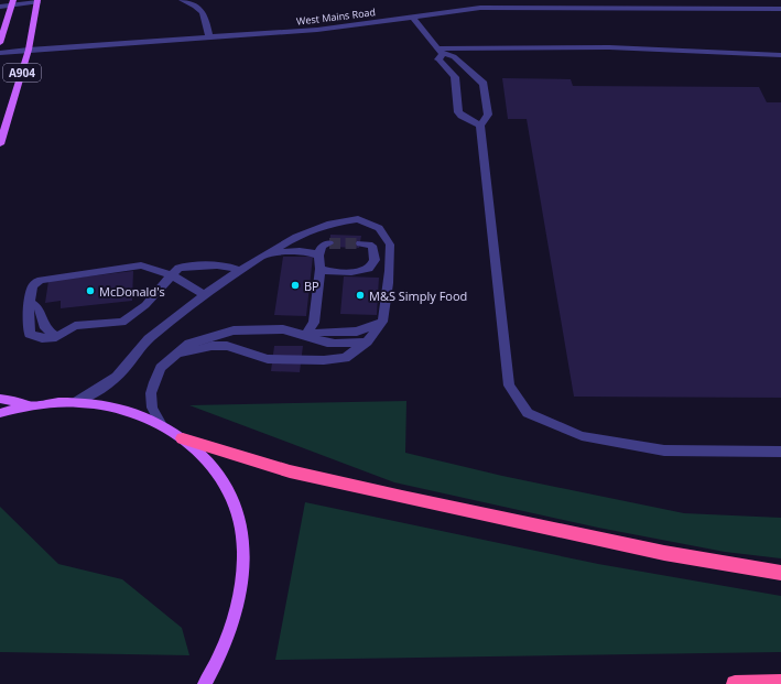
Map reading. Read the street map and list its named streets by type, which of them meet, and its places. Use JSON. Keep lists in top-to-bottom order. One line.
{"streets":{"main road":["A904"],"street":["West Mains Road"]},"crossings":[["West Mains Road","A904"]],"places":["BP","McDonald's","M&S Simply Food"]}
